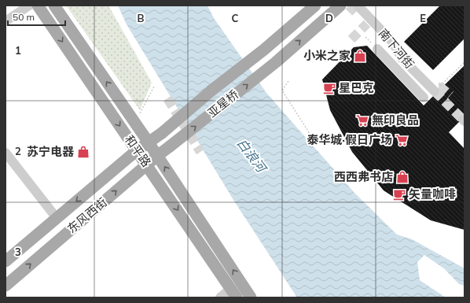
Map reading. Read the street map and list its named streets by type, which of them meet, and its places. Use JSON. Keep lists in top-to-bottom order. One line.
{"streets":{"main road":["亚星桥","和平路","东风西街"],"street":["南下河街"]},"crossings":[["亚星桥","东风西街"],["和平路","东风西街"]],"water":["白浪河"],"places":{"shop":["小米之家","苏宁电器","西西弗书店"],"cafe":["星巴克","矢量咖啡"],"supermarket":["無印良品","泰华城·假日广场"]},"scale_bar":"50 m","grid":{"columns":["B","C","D","E"],"rows":["1","2","3"]}}
